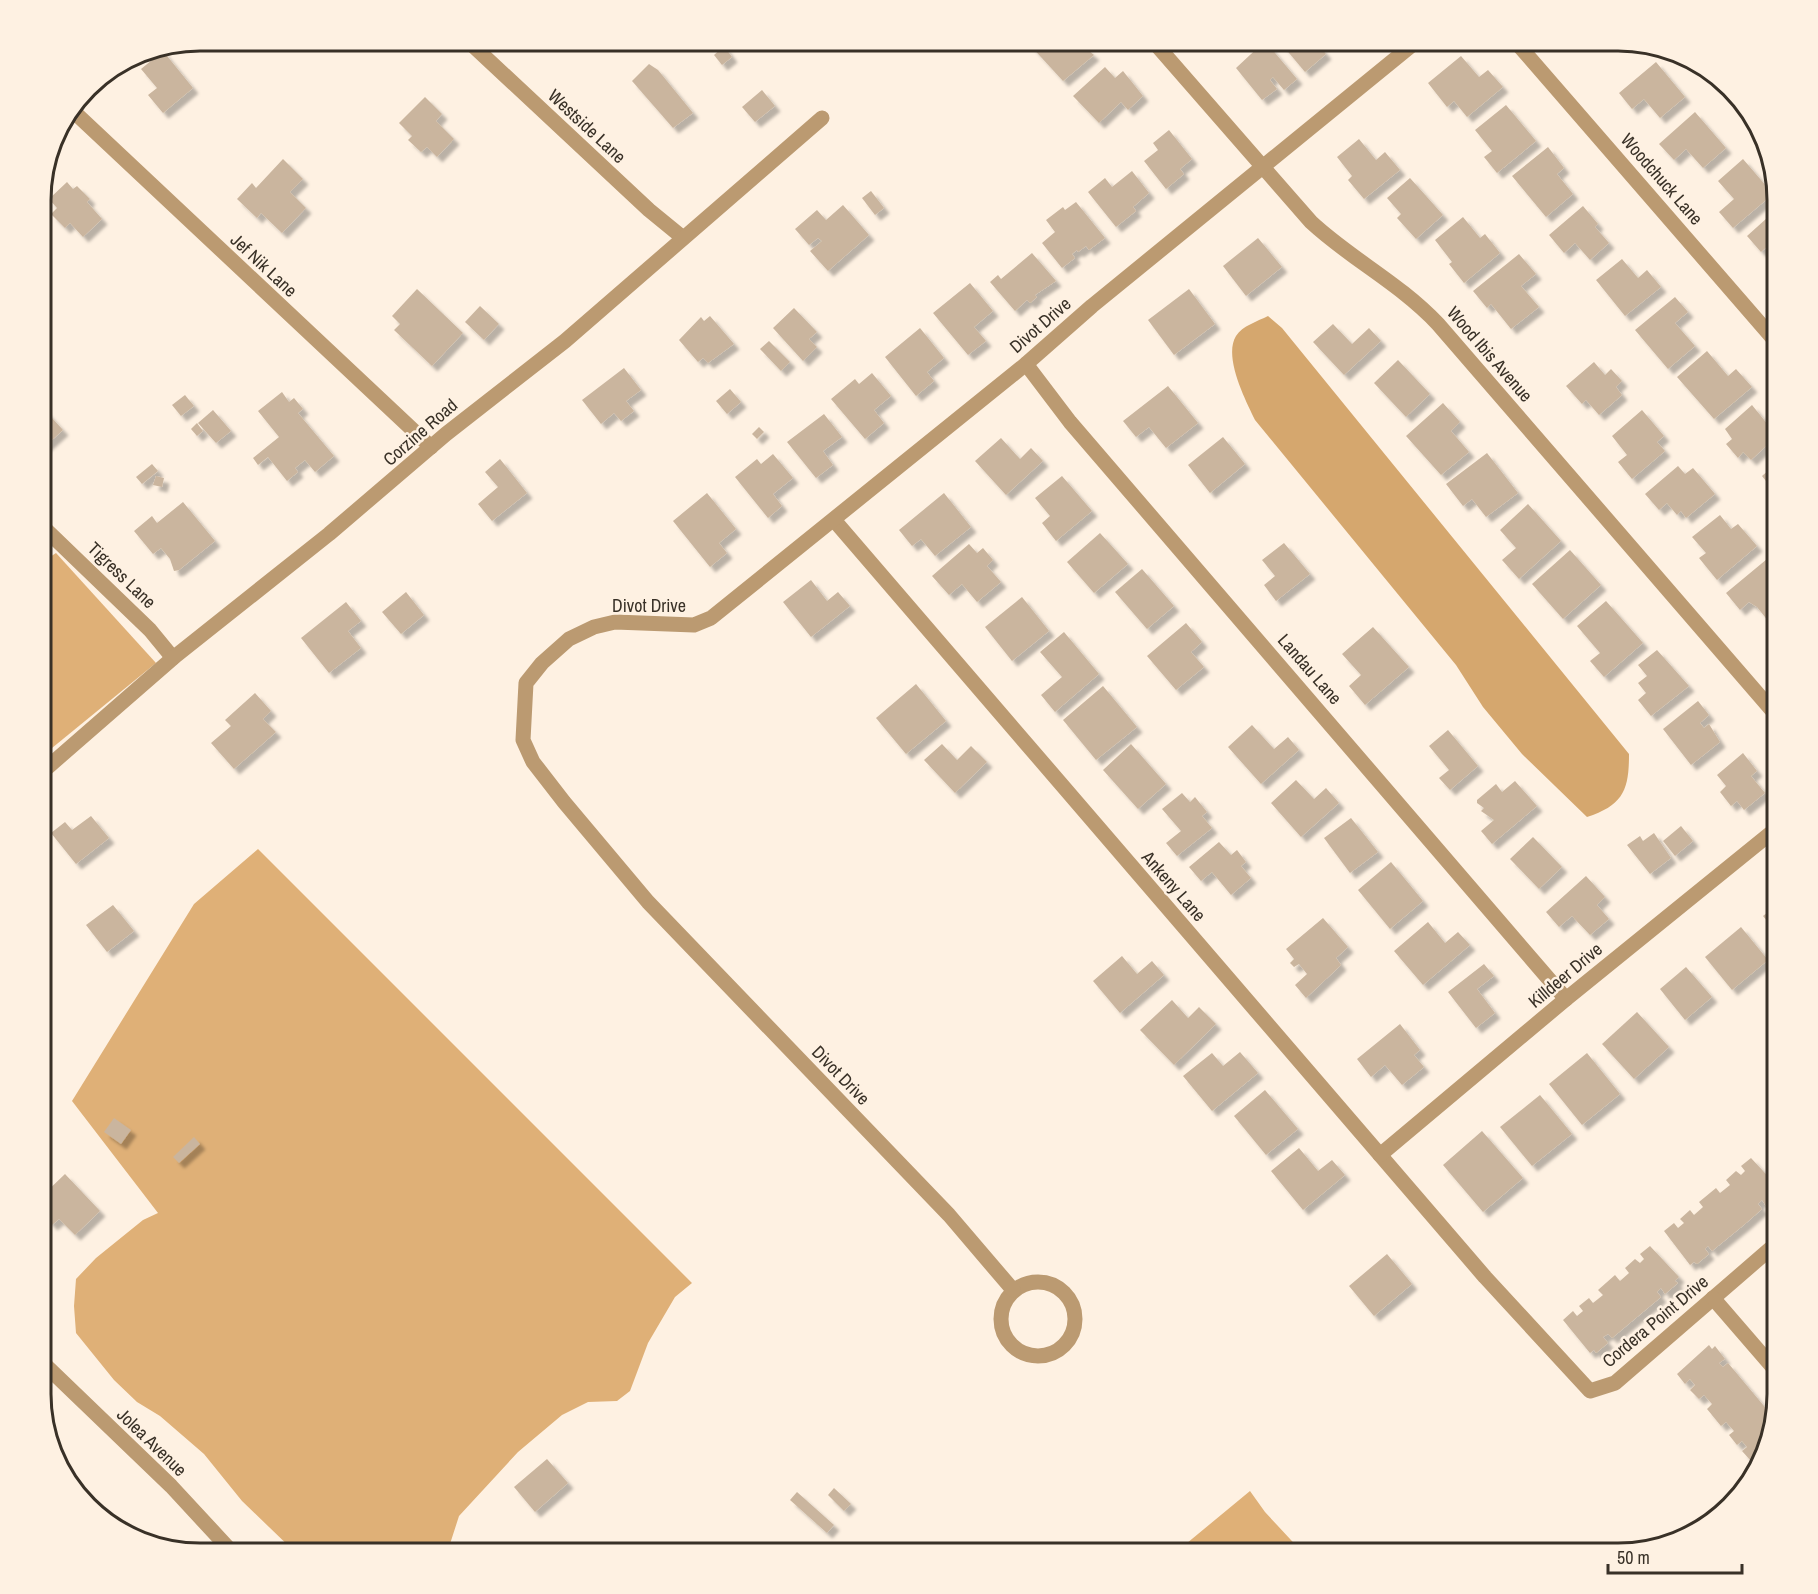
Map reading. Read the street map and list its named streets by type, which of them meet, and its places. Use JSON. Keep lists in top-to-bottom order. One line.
{"streets":{"street":["Westside Lane","Woodchuck Lane","Jef Nik Lane","Divot Drive","Wood Ibis Avenue","Corzine Road","Tigress Lane","Landau Lane","Ankeny Lane","Killdeer Drive","Cordera Point Drive","Jolea Avenue"]},"crossings":[["Westside Lane","Corzine Road"],["Jef Nik Lane","Corzine Road"],["Divot Drive","Wood Ibis Avenue"],["Divot Drive","Landau Lane"],["Divot Drive","Ankeny Lane"],["Corzine Road","Tigress Lane"],["Landau Lane","Killdeer Drive"],["Ankeny Lane","Killdeer Drive"],["Ankeny Lane","Cordera Point Drive"]],"scale_bar":"50 m"}
